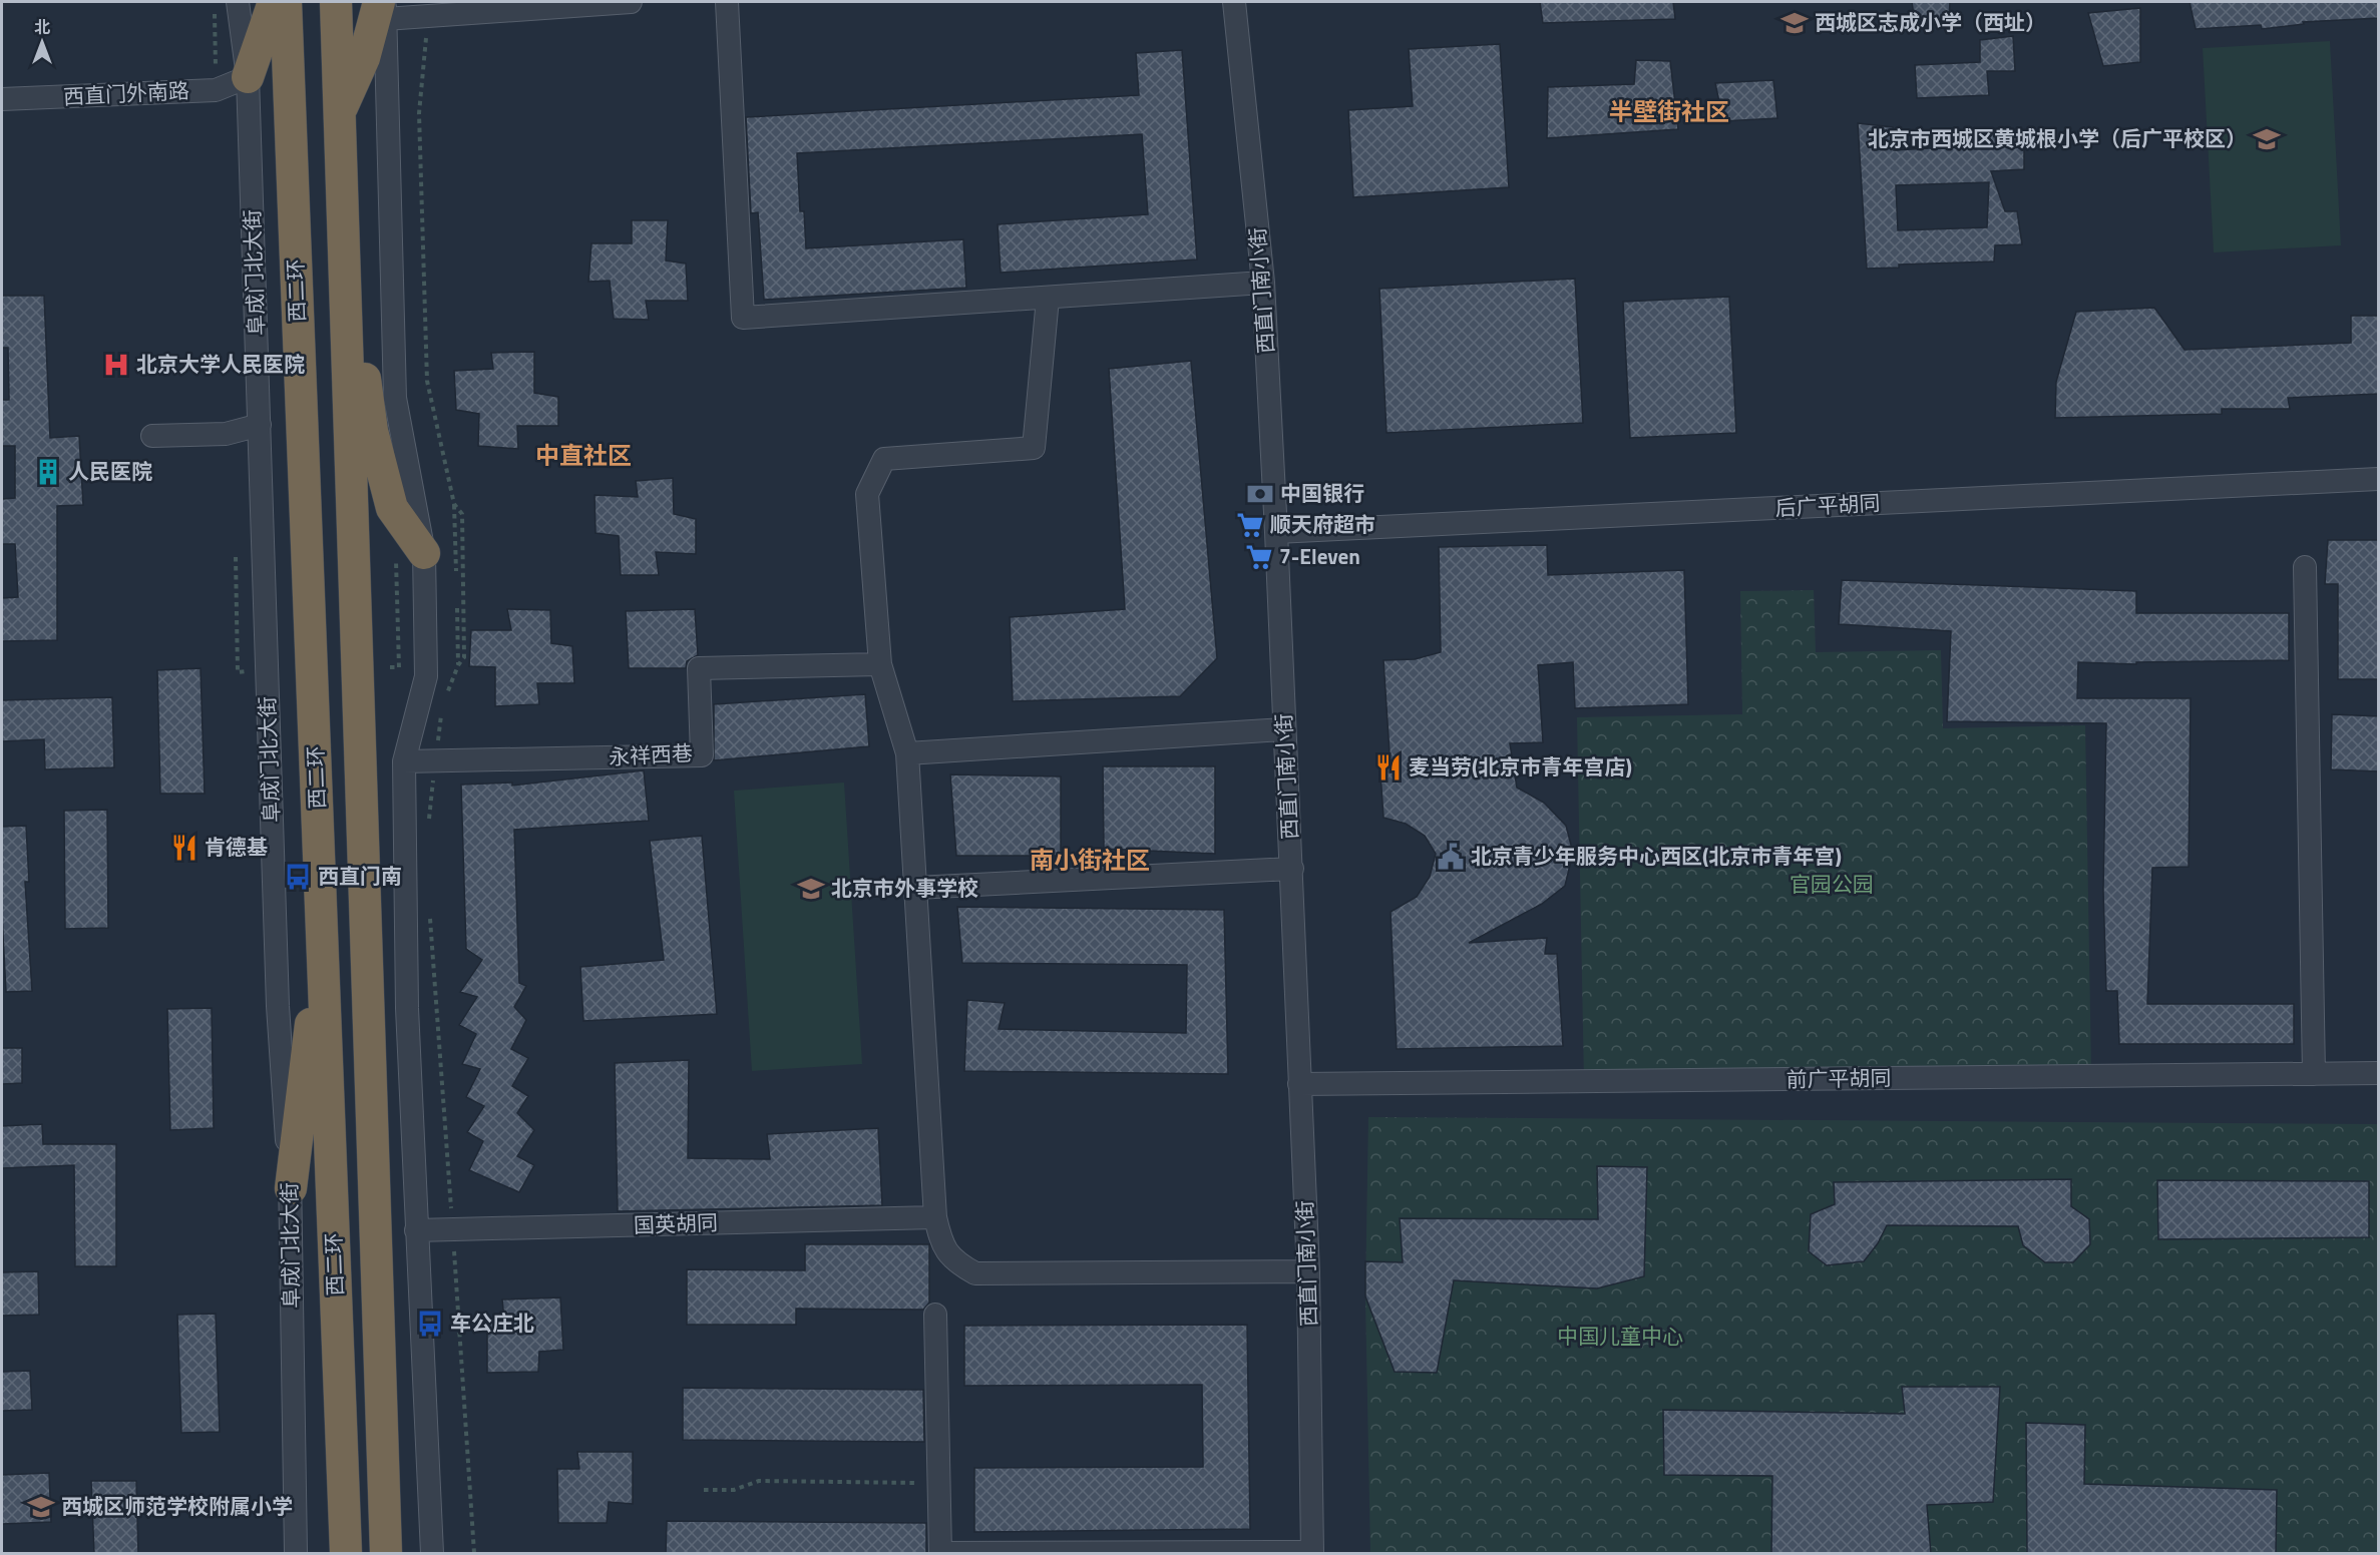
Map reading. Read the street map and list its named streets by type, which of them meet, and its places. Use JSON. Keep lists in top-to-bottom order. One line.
{"streets":{"highway":["西二环"],"street":["西直门外南路","阜成门北大街","西直门南小街","后广平胡同","永祥西巷","前广平胡同","国英胡同"]},"crossings":[["西直门外南路","阜成门北大街"],["西直门南小街","后广平胡同"],["西直门南小街","前广平胡同"]],"districts":["半壁街社区","中直社区","南小街社区"],"parks":["官园公园","中国儿童中心"],"places":{"school or university":["西城区志成小学（西址）","北京市西城区黄城根小学（后广平校区）","北京市外事学校","西城区师范学校附属小学"],"hospital":["北京大学人民医院"],"building":["人民医院"],"bank":["中国银行"],"supermarket":["顺天府超市","7-Eleven"],"restaurant":["麦当劳(北京市青年宫店)","肯德基"],"public building":["北京青少年服务中心西区(北京市青年宫)"],"bus stop":["西直门南","车公庄北"]},"north":"top"}
